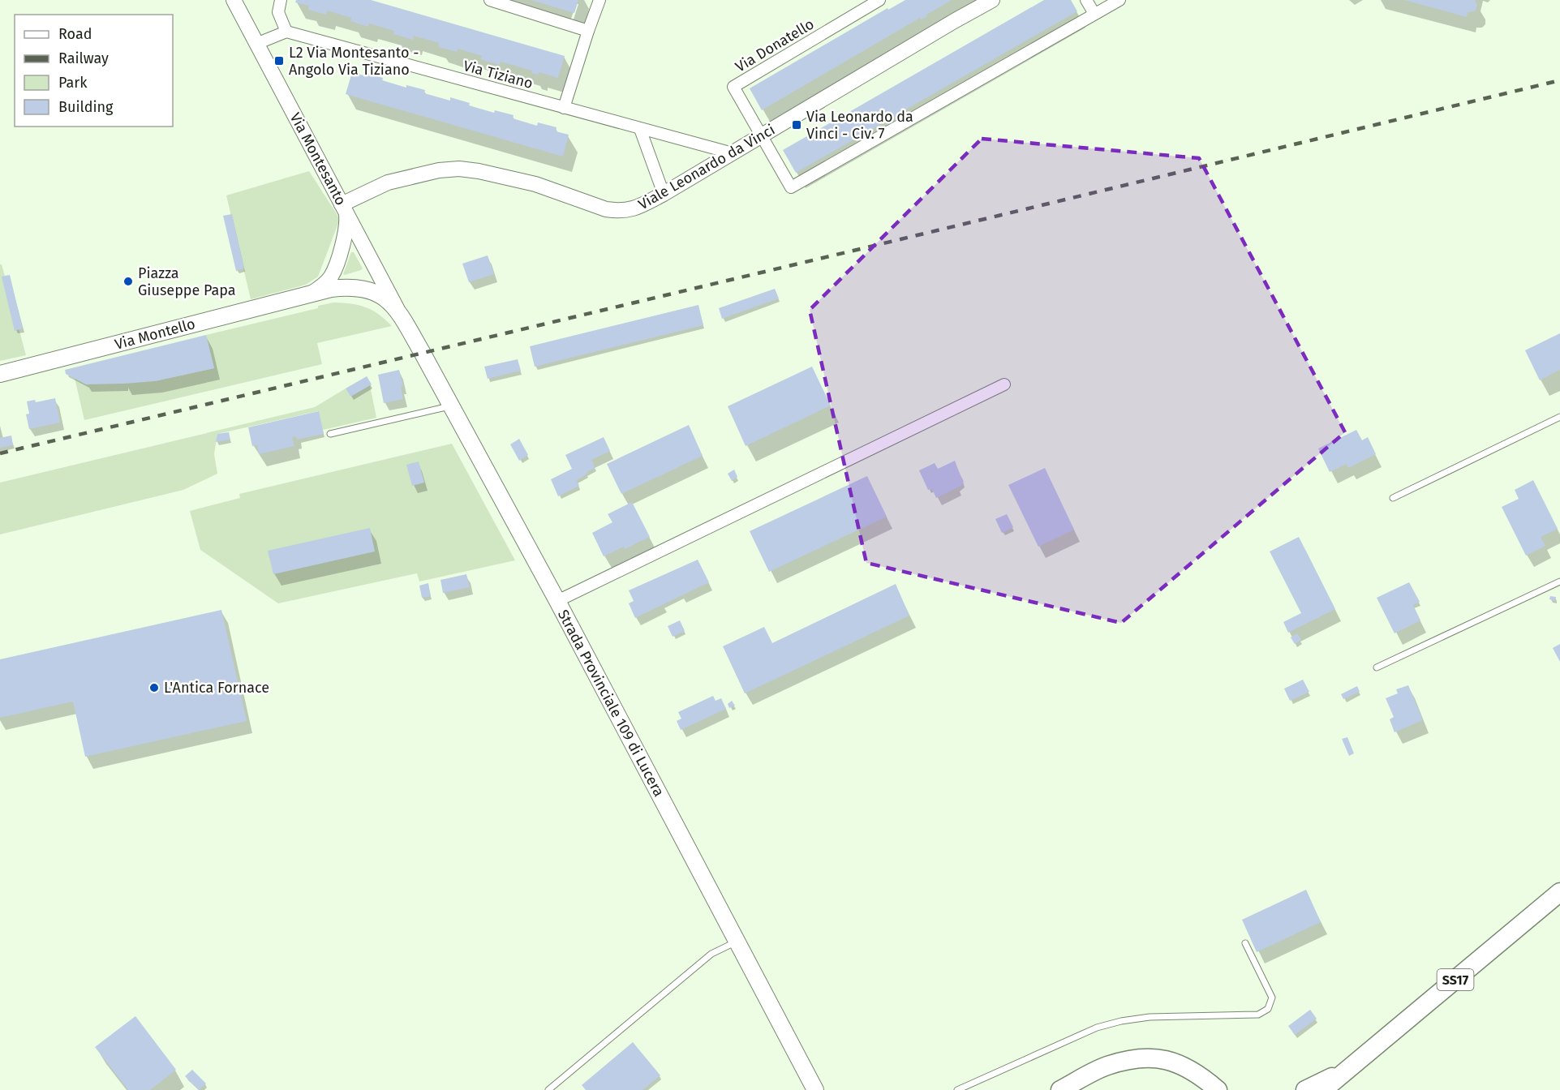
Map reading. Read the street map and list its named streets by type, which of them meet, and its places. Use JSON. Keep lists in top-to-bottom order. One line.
{"streets":{"main road":["Via Montello","Strada Provinciale 109 di Lucera","SS17"],"street":["Via Donatello","Via Tiziano","Via Montesanto","Viale Leonardo da Vinci"]},"crossings":[["Via Donatello","Viale Leonardo da Vinci"],["Via Tiziano","Viale Leonardo da Vinci"],["Via Montesanto","Viale Leonardo da Vinci"],["Via Montesanto","Via Montello"],["Via Montesanto","Strada Provinciale 109 di Lucera"],["Viale Leonardo da Vinci","Via Montello"],["Via Montello","Strada Provinciale 109 di Lucera"]],"places":{"transit":["L2 Via Montesanto - Angolo Via Tiziano","Via Leonardo da Vinci - Civ. 7"],"other":["Piazza Giuseppe Papa","L'Antica Fornace"]},"legend":["Road","Railway","Park","Building"]}
